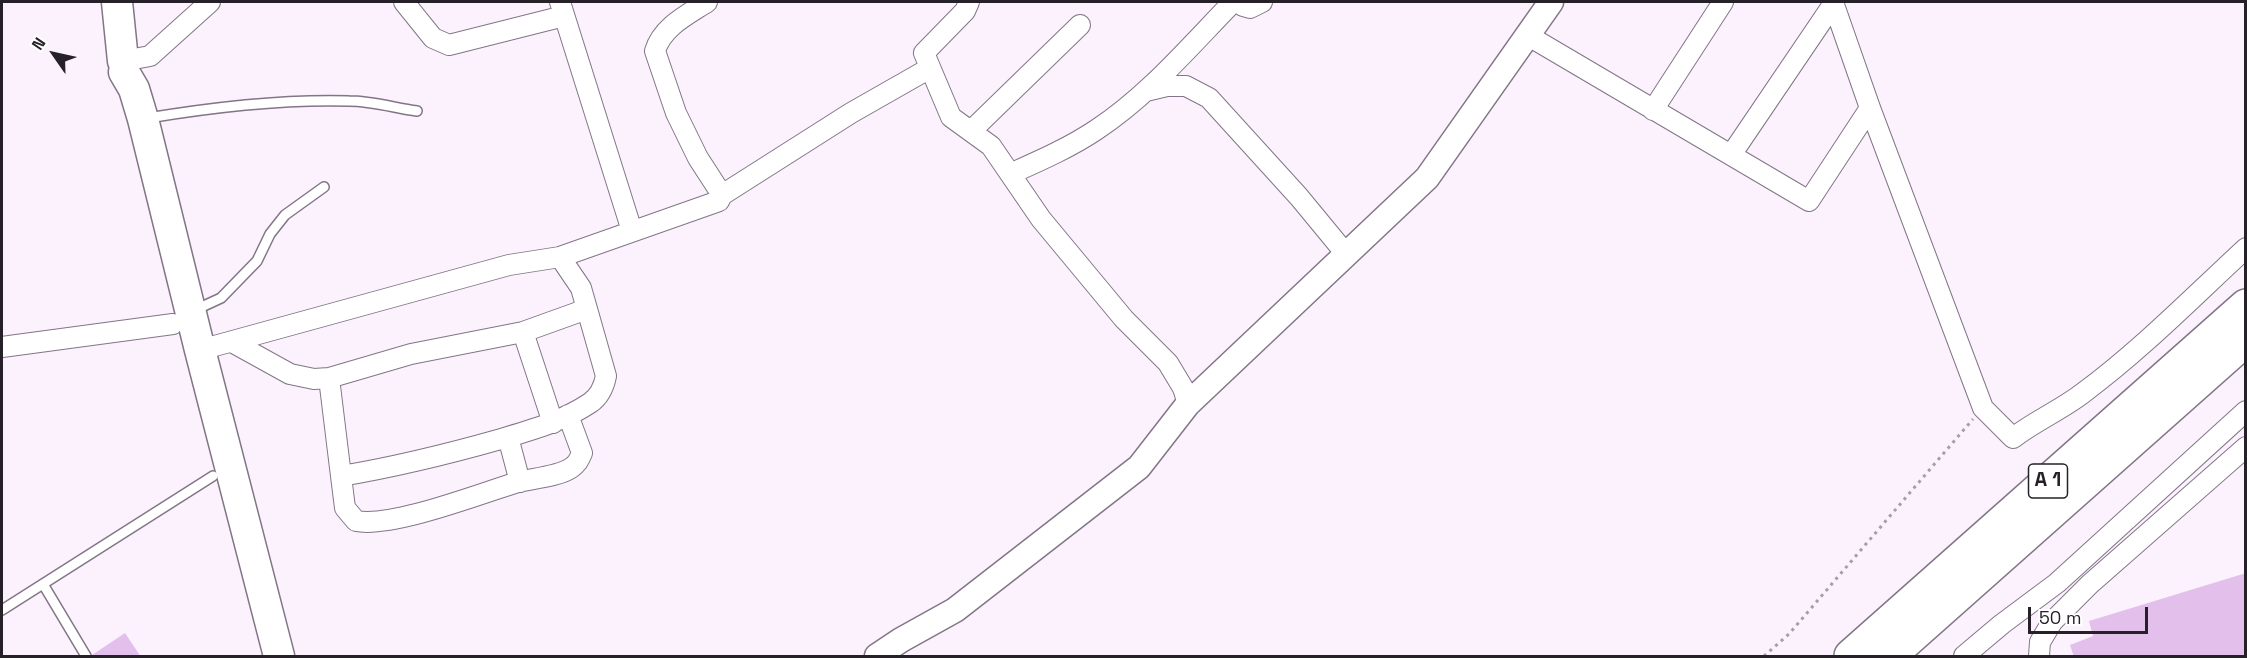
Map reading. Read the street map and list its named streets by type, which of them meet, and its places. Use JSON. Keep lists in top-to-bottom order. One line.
{"streets":{"highway":["A 1"]},"scale_bar":"50 m","north":"top left"}
